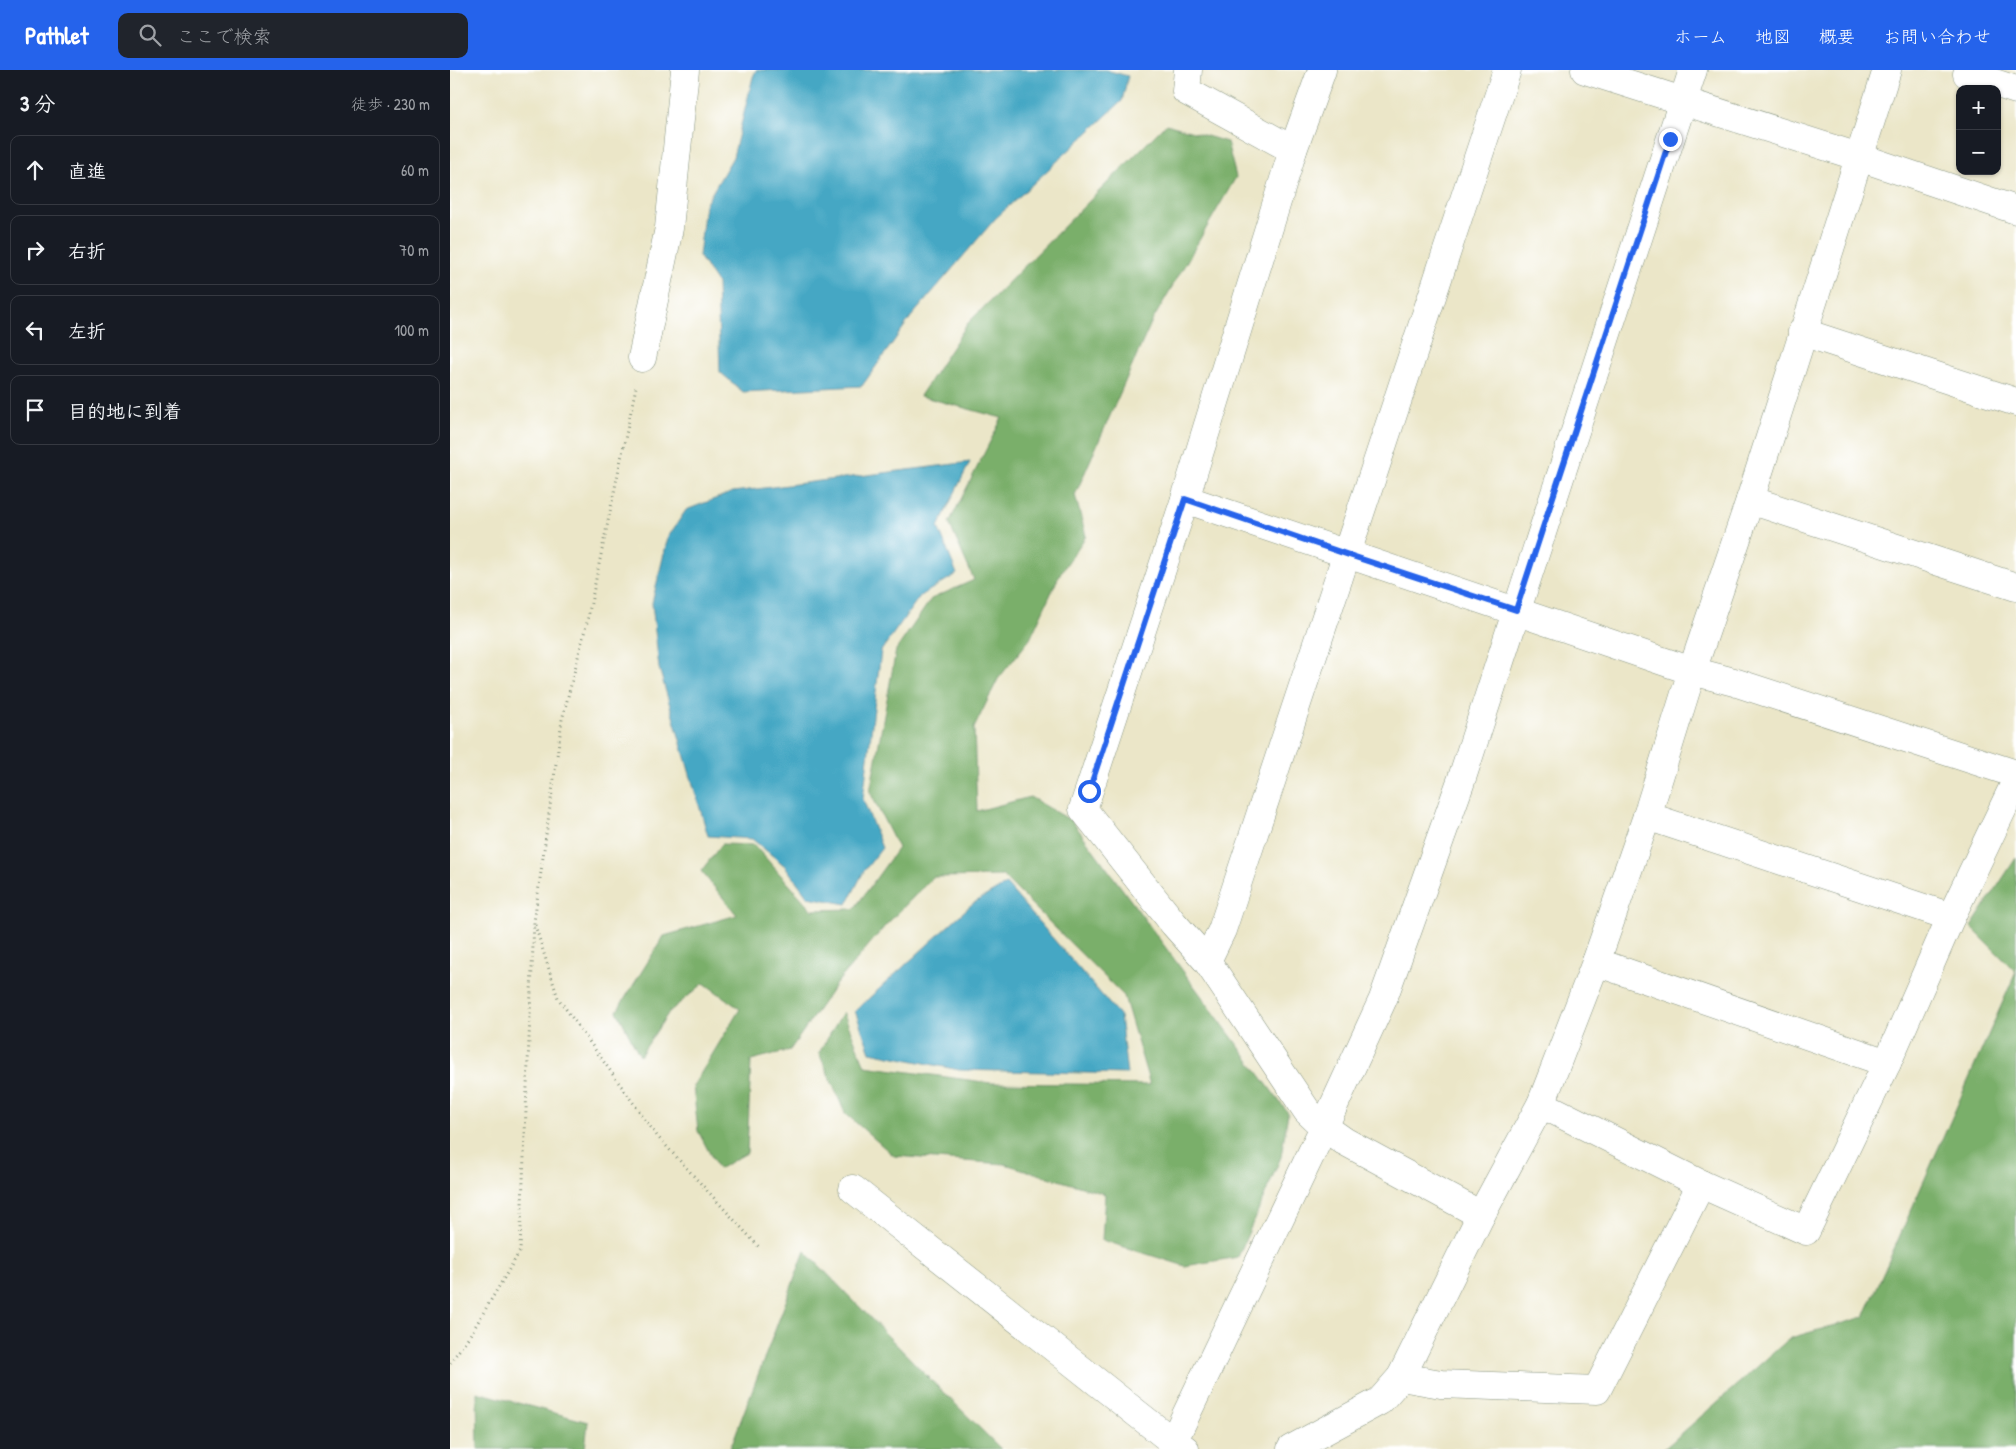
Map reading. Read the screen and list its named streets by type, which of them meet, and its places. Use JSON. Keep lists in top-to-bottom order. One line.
{"page":{"header":"Pathlet","search":"ここで検索","nav":["ホーム","地図","概要","お問い合わせ"],"heading":["3 分","徒歩 · 230 m"],"map_buttons":["+","−"],"list":[["直進","60 m"],["右折","70 m"],["左折","100 m"],"目的地に到着"]}}
